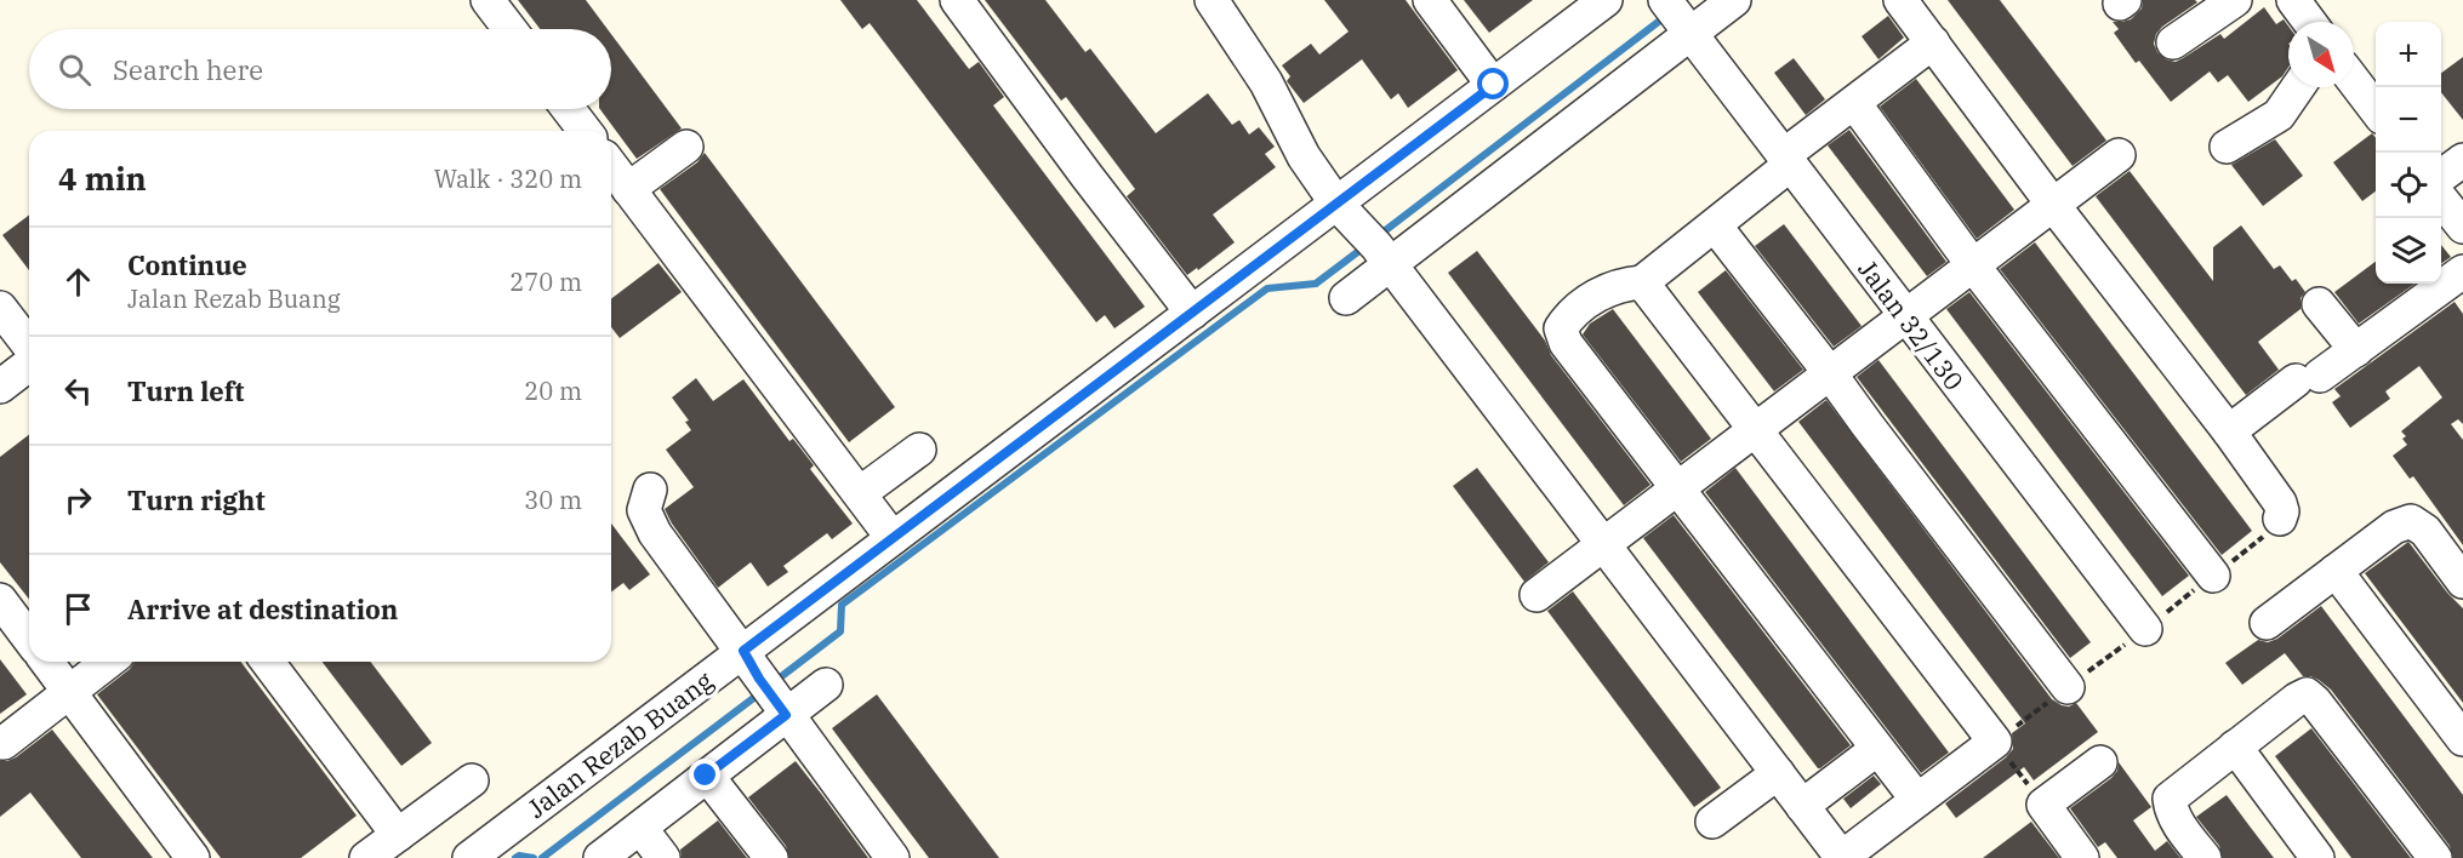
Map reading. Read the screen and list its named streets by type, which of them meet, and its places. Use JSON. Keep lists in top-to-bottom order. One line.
{"streets":{"street":["Jalan 32/130","Jalan Rezab Buang"]},"north":"bottom right","page":{"map_buttons":["+","−"],"search":"Search here","heading":["4 min","Walk · 320 m"],"list":[["Continue","Jalan Rezab Buang","270 m"],["Turn left","20 m"],["Turn right","30 m"],"Arrive at destination"]}}
